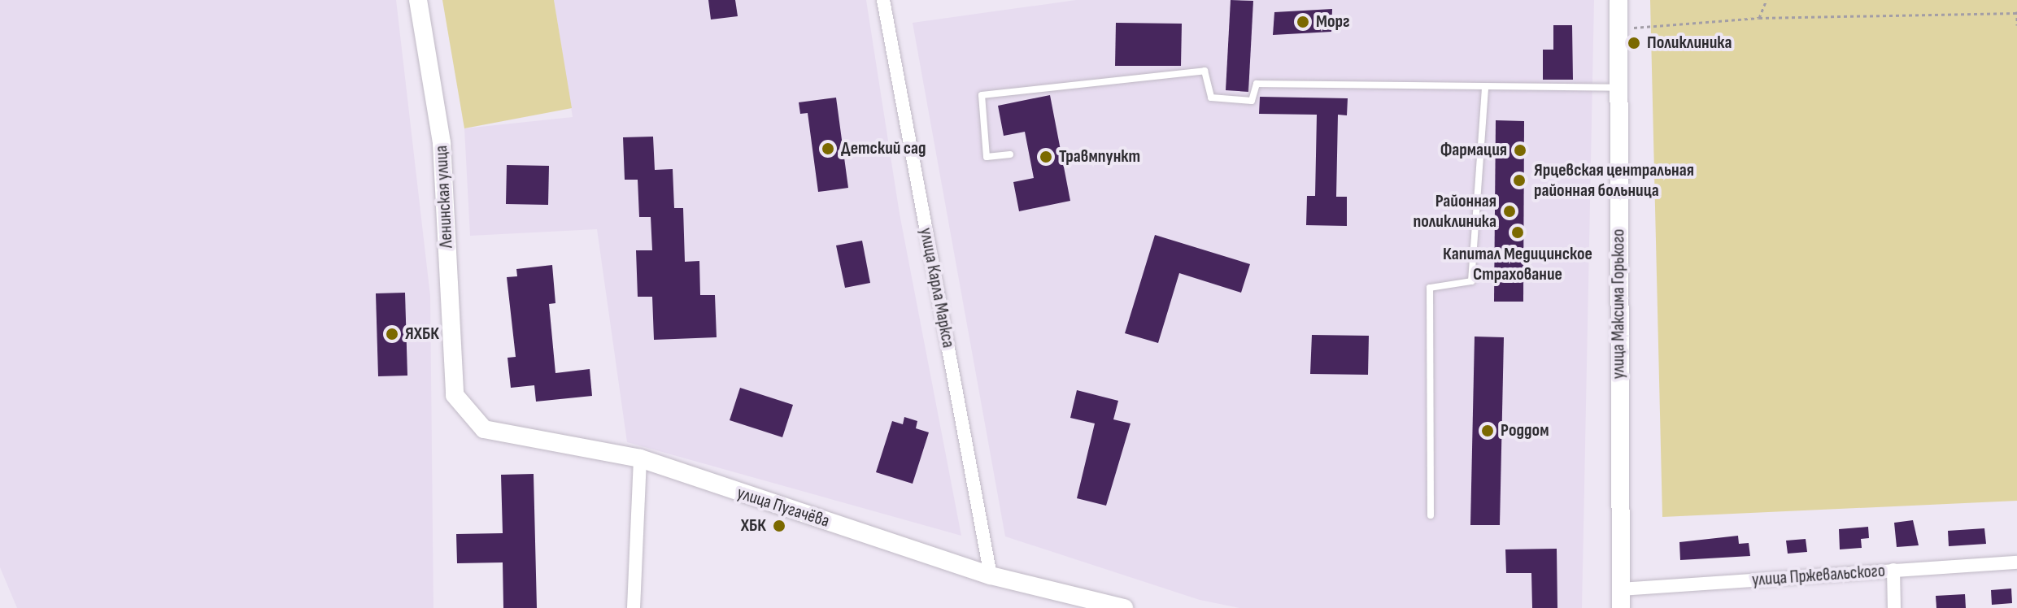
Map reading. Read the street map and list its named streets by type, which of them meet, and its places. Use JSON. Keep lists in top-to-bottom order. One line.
{"streets":{"street":["Ленинская улица","улица Карла Маркса","улица Максима Горького","улица Пугачёва","улица Пржевальского"]},"crossings":[["Ленинская улица","улица Пугачёва"],["улица Карла Маркса","улица Пугачёва"],["улица Максима Горького","улица Пржевальского"]],"places":["Морг","Поликлиника","Детский сад","Фармация","Травмпункт","Ярцевская центральная районная больница","Районная поликлиника","Капитал Медицинское Страхование","ЯХБК","Роддом","ХБК"]}
